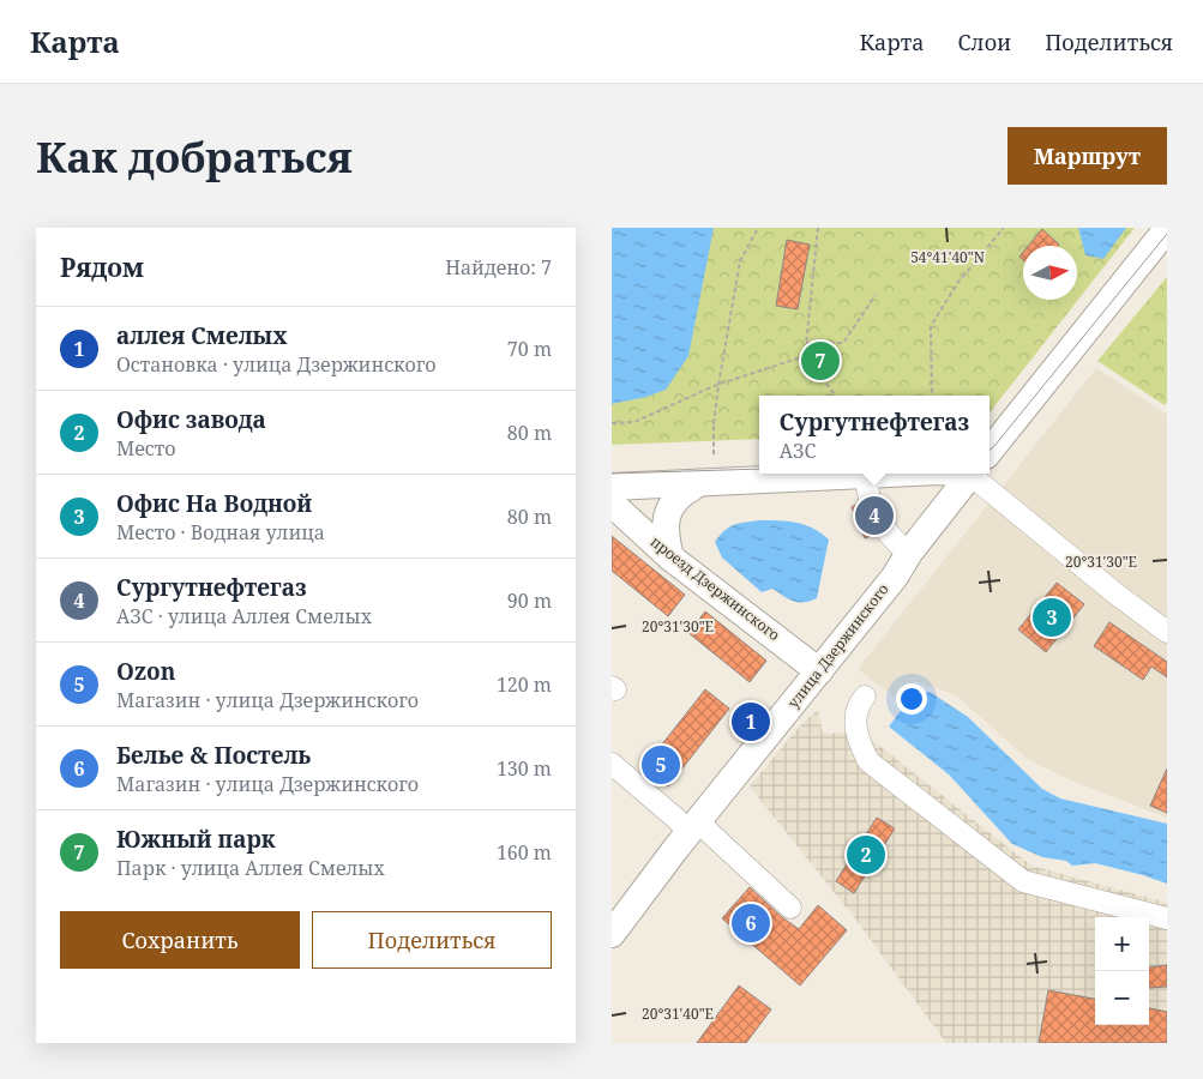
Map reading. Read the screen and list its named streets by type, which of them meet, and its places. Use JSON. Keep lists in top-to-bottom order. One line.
{"streets":{"main road":["проезд Дзержинского","улица Дзержинского"]},"crossings":[["проезд Дзержинского","улица Дзержинского"]],"north":"right","page":{"header":"Карта","nav":["Карта","Слои","Поделиться"],"buttons":["Маршрут",["Сохранить","Поделиться"]],"title":"Как добраться","heading":["Рядом","Найдено: 7"],"list":[{"mark":"1","name":"аллея Смелых","note":"Остановка · улица Дзержинского","value":"70 m"},{"mark":"2","name":"Офис завода","note":"Место","value":"80 m"},{"mark":"3","name":"Офис На Водной","note":"Место · Водная улица","value":"80 m"},{"mark":"4","name":"Сургутнефтегаз","note":"АЗС · улица Аллея Смелых","value":"90 m"},{"mark":"5","name":"Ozon","note":"Магазин · улица Дзержинского","value":"120 m"},{"mark":"6","name":"Белье & Постель","note":"Магазин · улица Дзержинского","value":"130 m"},{"mark":"7","name":"Южный парк","note":"Парк · улица Аллея Смелых","value":"160 m"}],"pins":["7","4","3","1","5","2","6"],"popup":["Сургутнефтегаз","АЗС"],"map_buttons":["+","−"]},"coordinates":["54°41'40\"N","20°31'30\"E","20°31'40\"E"]}
